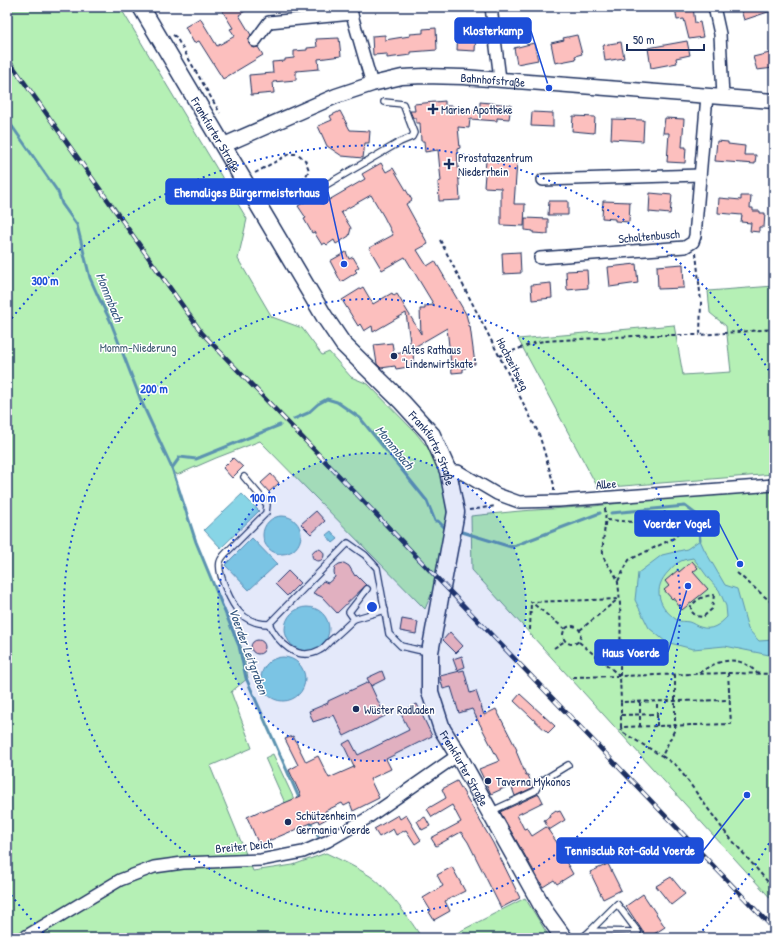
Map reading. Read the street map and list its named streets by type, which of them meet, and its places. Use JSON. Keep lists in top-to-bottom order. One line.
{"streets":{"main road":["Frankfurter Straße"],"street":["Bahnhofstraße","Scholtenbusch","Allee","Breiter Deich"],"path":["Hochzeitsweg"]},"crossings":[["Bahnhofstraße","Frankfurter Straße"],["Bahnhofstraße","Scholtenbusch"],["Frankfurter Straße","Allee"],["Frankfurter Straße","Breiter Deich"],["Hochzeitsweg","Allee"]],"water":["Mommbach","Voerder Leitgraben"],"parks":["Momm-Niederung"],"places":{"other":["Klosterkamp","Ehemaliges Bürgermeisterhaus","Altes Rathaus \"Lindenwirtskate\"","Voerder Vogel","Haus Voerde","Wüster Radladen","Taverna Mykonos","Tennisclub Rot-Gold Voerde","Schützenheim Germania Voerde"],"health":["Marien Apotheke","Prostatazentrum Niederrhein"]},"scale_bar":"50 m","rings":["300 m","200 m","100 m"]}
